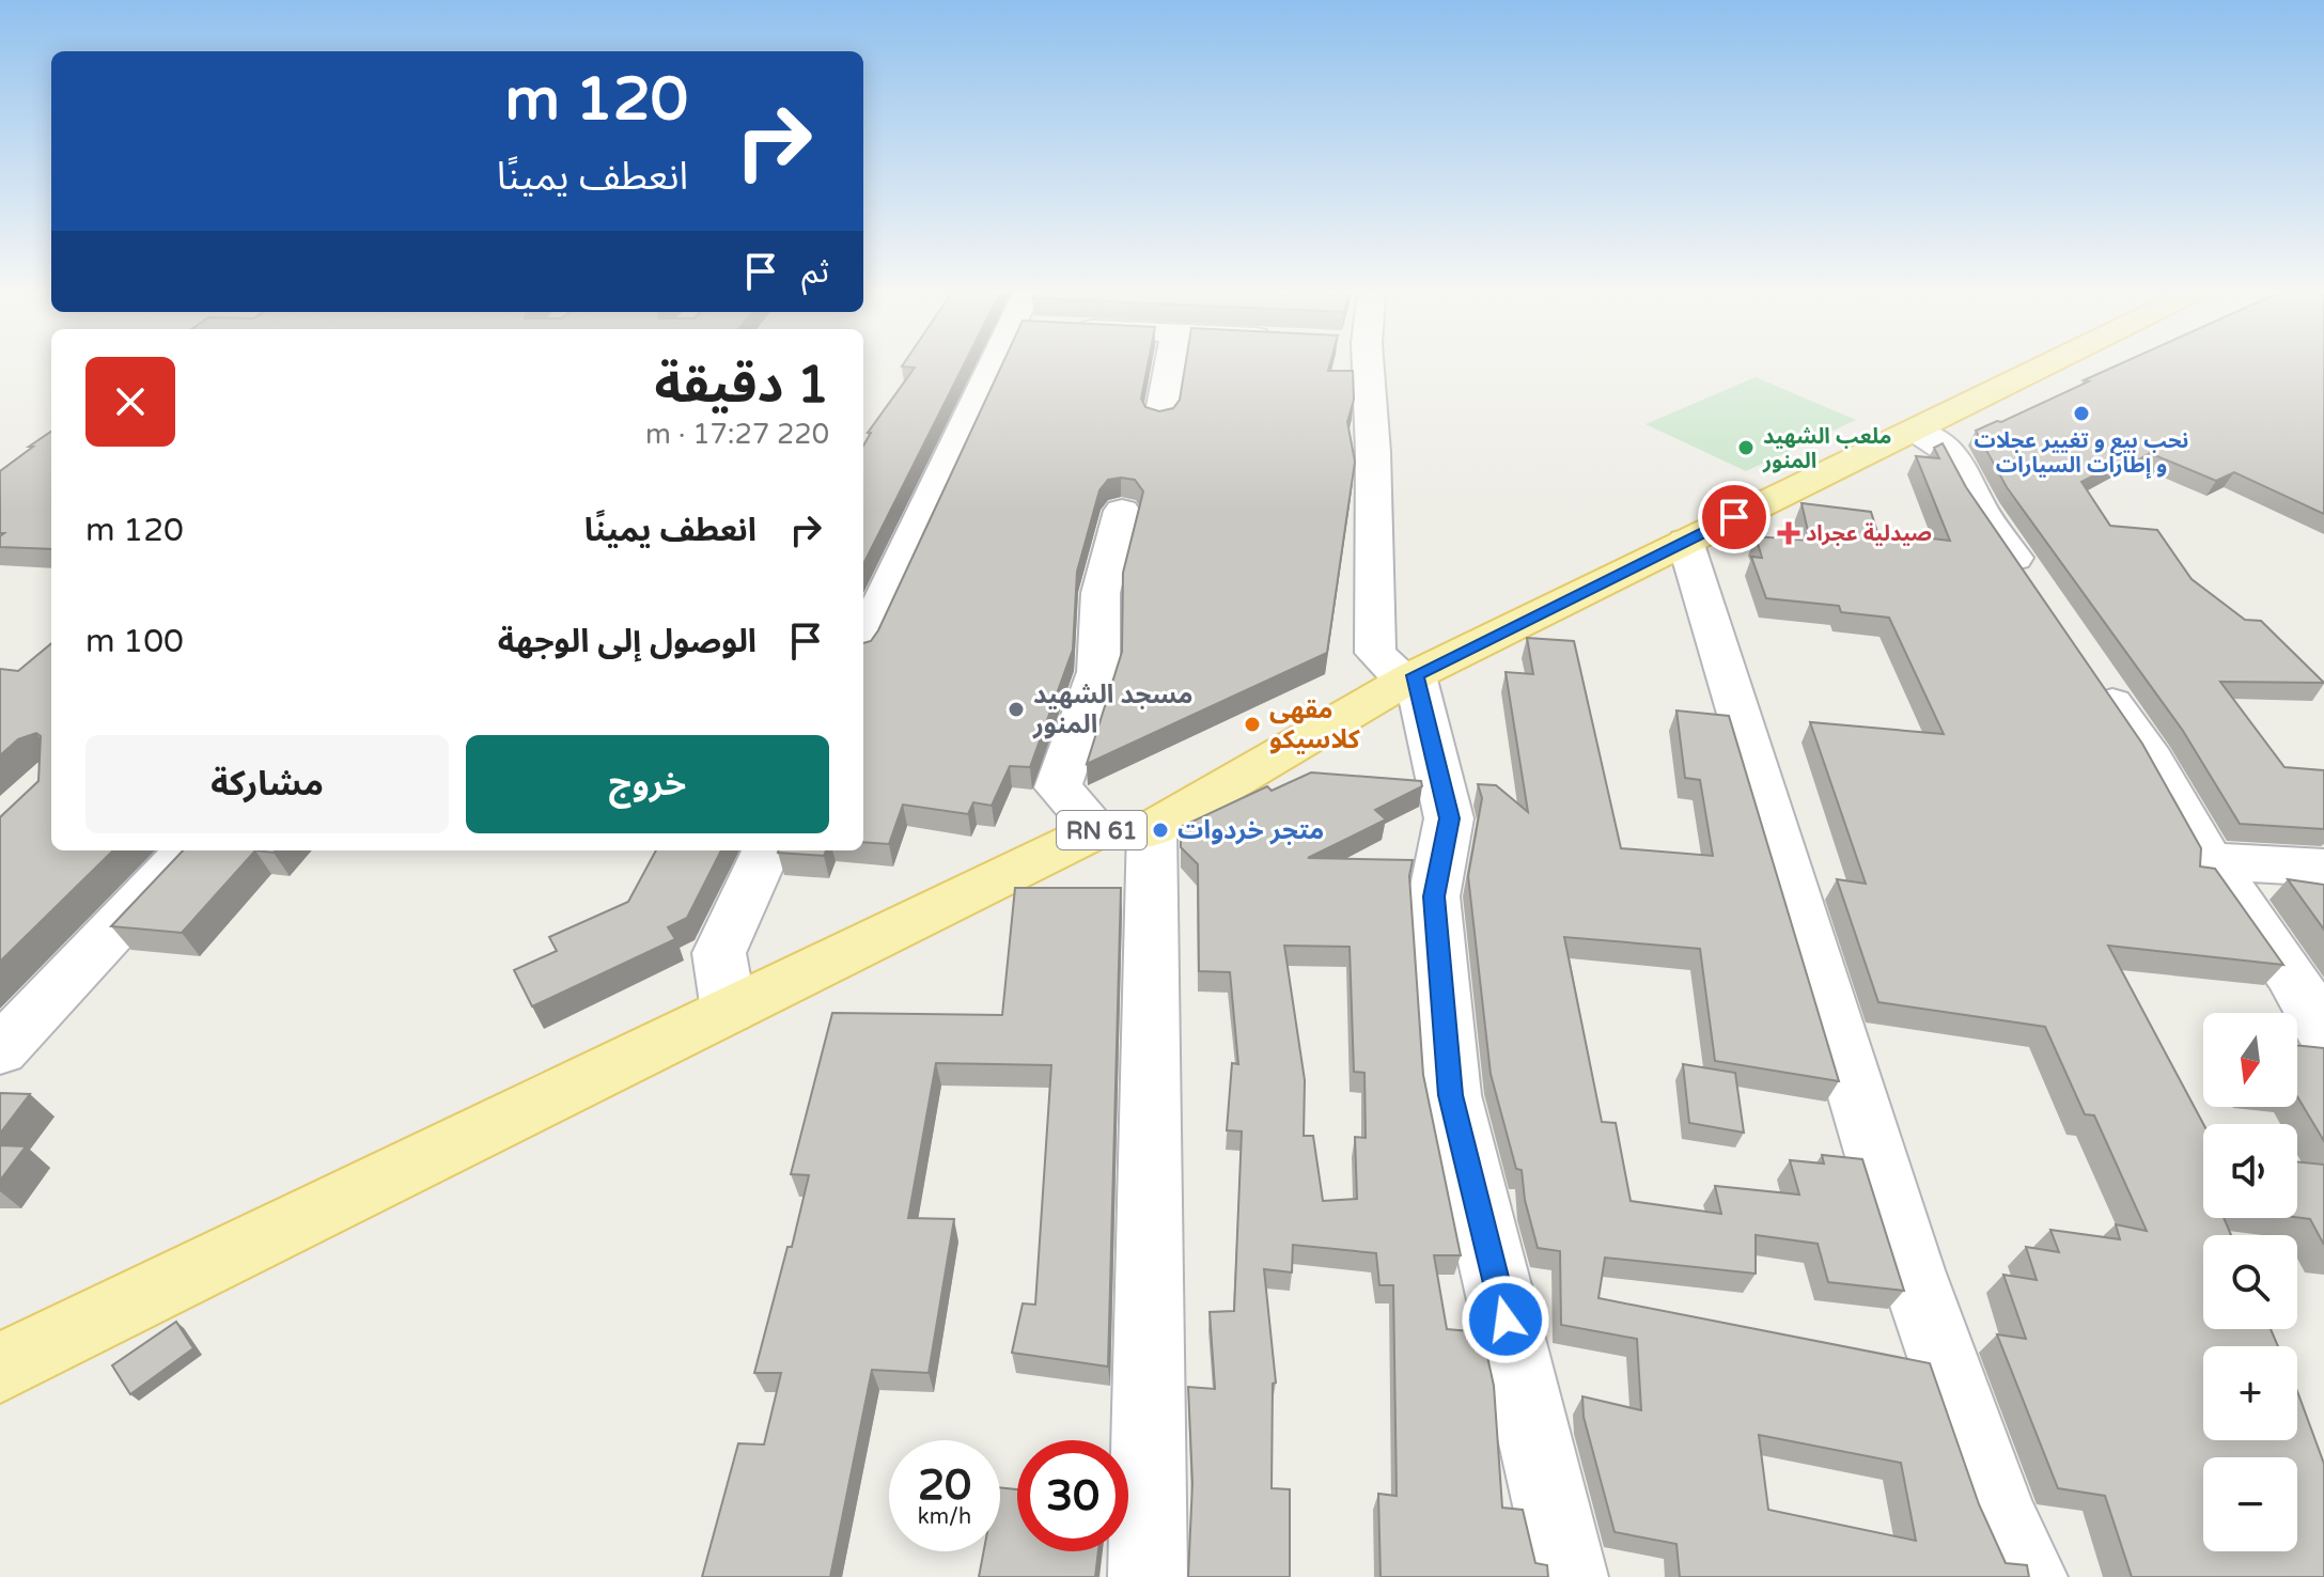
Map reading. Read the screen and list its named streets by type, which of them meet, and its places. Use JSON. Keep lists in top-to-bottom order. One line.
{"streets":{"main road":["RN 61"]},"places":{"other":["نحب بيع و تغيير عجلات و إطارات السيارات","ملعب الشهيد المنور","مسجد الشهيد المنور","مقهى كلاسيكو","متجر خردوات"],"health":["صيدلية عجراد"]},"north":"bottom","page":{"turn":["120 m","انعطف يمينًا"],"then":"ثم","heading":["1 دقيقة","220 m · 17:27"],"list":[{"name":"انعطف يمينًا","value":"120 m"},{"name":"الوصول إلى الوجهة","value":"100 m"}],"buttons":["خروج","مشاركة"],"map_buttons":["+","−"],"speed":"20 km/h","limit":"30"}}
